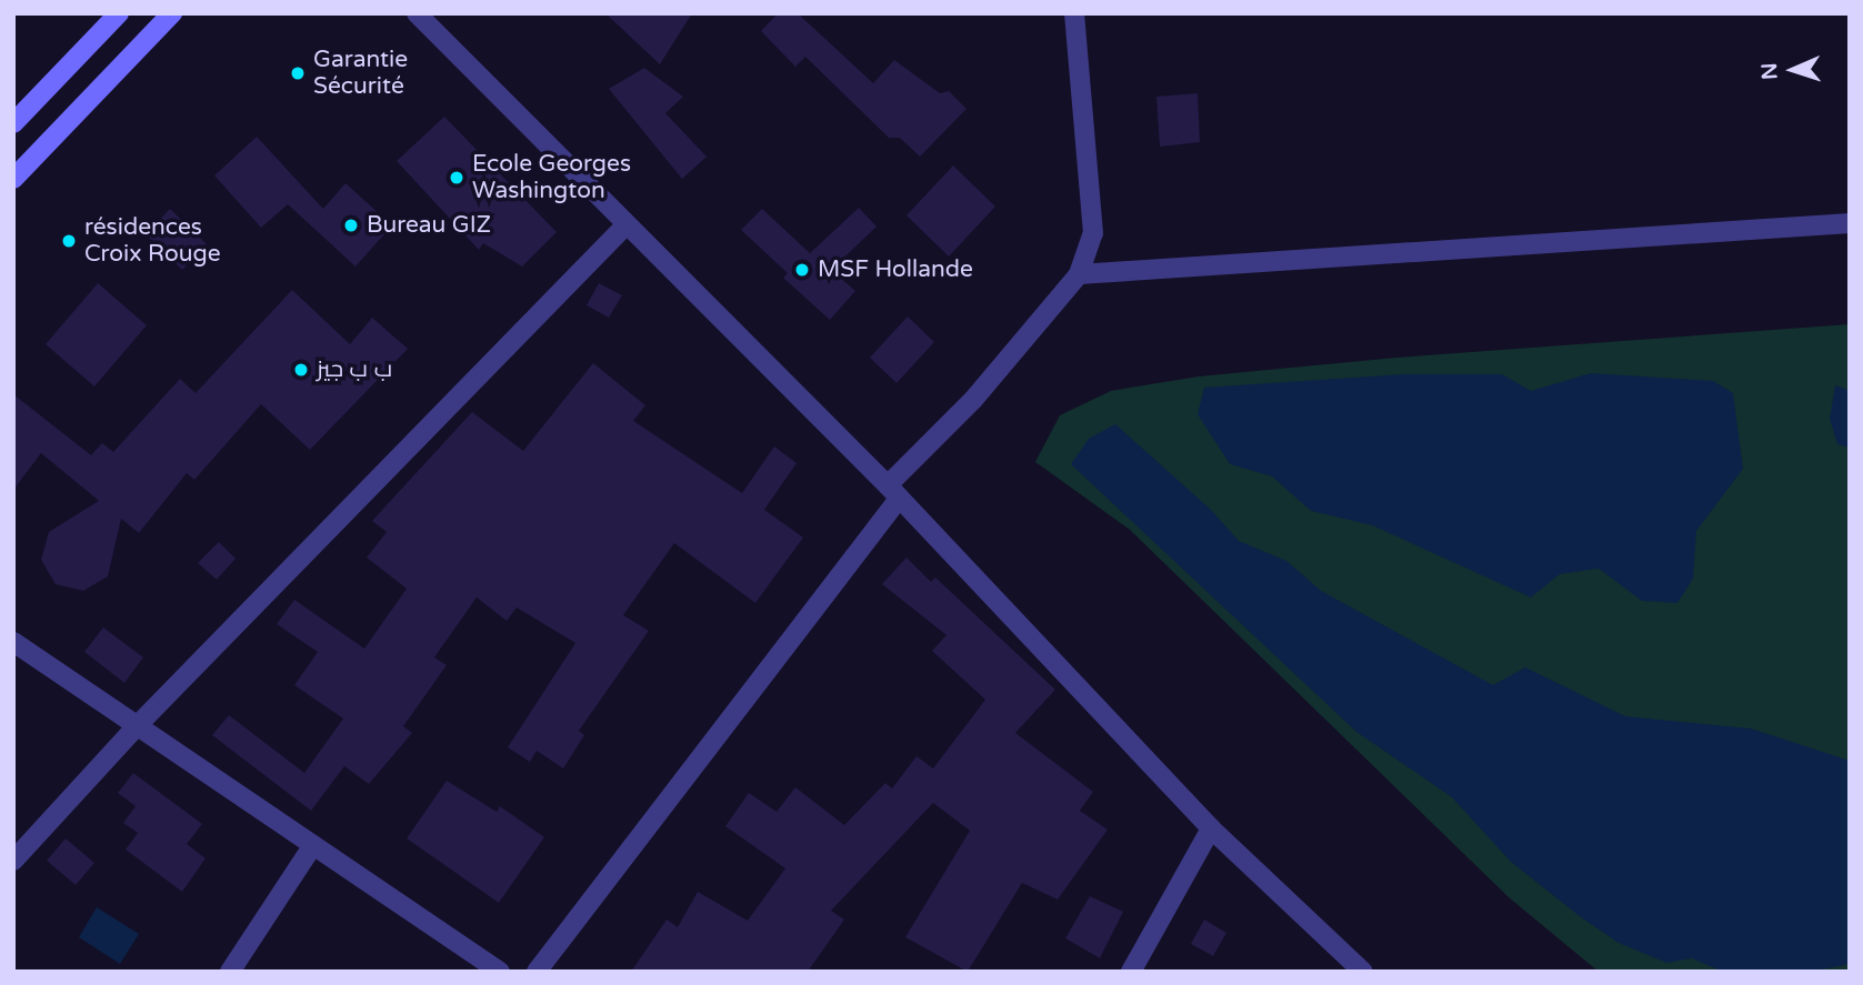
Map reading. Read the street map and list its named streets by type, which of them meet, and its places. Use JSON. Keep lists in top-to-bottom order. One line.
{"places":["Garantie Sécurité","Ecole Georges Washington","Bureau GIZ","résidences Croix Rouge","MSF Hollande","ب ب جيز"],"north":"left"}
